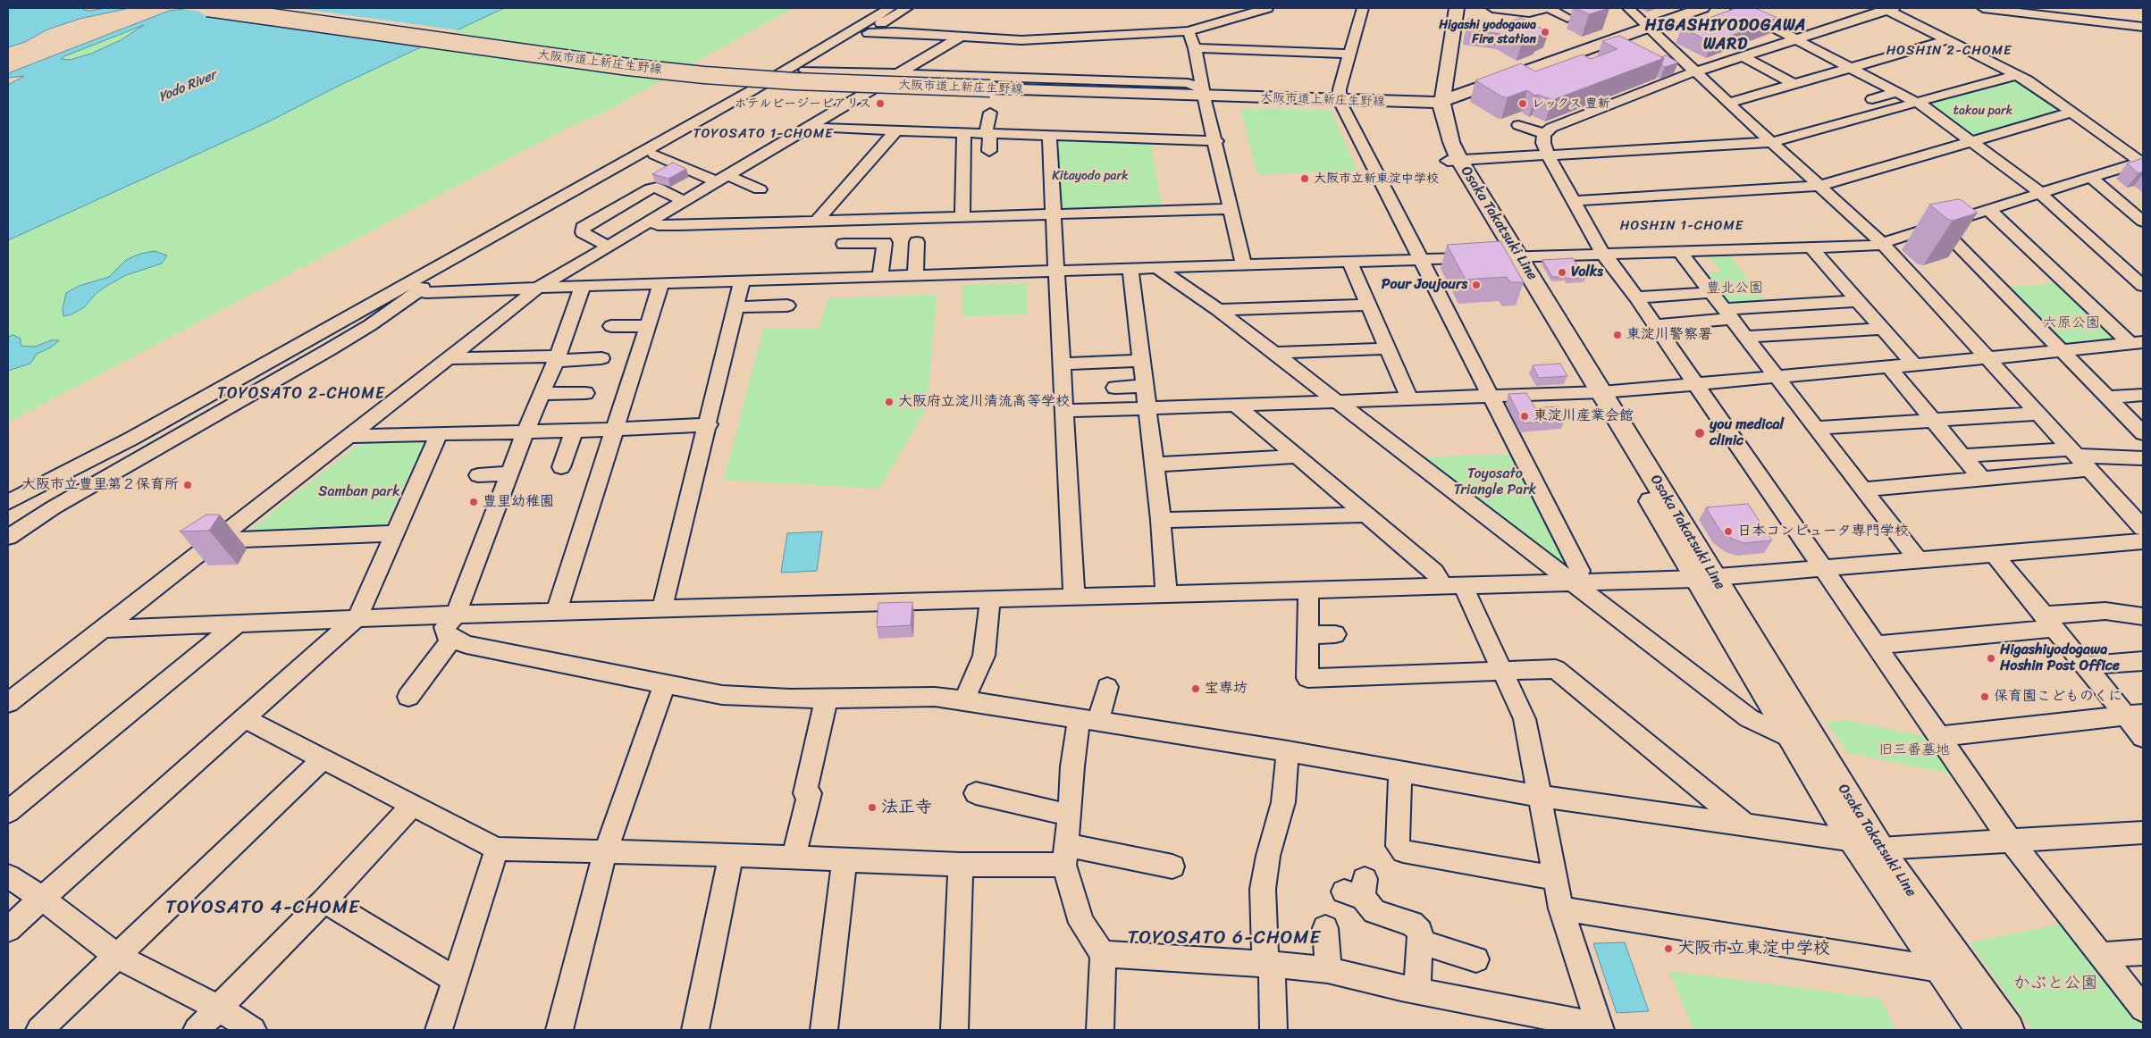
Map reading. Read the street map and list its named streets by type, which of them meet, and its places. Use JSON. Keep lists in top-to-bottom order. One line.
{"streets":{"main road":["大阪市道上新庄生野線","Osaka Takatsuki Line"]},"crossings":[["大阪市道上新庄生野線","Osaka Takatsuki Line"]],"districts":["HIGASHIYODOGAWA WARD","HOSHIN 2-CHOME","TOYOSATO 1-CHOME","HOSHIN 1-CHOME","TOYOSATO 2-CHOME","TOYOSATO 4-CHOME","TOYOSATO 6-CHOME"],"water":["Yodo River"],"parks":["takou park","Kitayodo park","豊北公園","六原公園","Toyosato Triangle Park","Samban park","旧三番墓地","かぶと公園"],"places":["Higashi yodogawa Fire station","ホテルビージーピアリス","レックス 豊新","大阪市立新東淀中学校","Volks","Pour Joujours","東淀川警察署","大阪府立淀川清流高等学校","東淀川産業会館","you medical clinic","大阪市立豊里第２保育所","豊里幼稚園","日本コンピュータ専門学校","Higashiyodogawa Hoshin Post Office","宝専坊","保育園こどものくに","法正寺","大阪市立東淀中学校"]}
